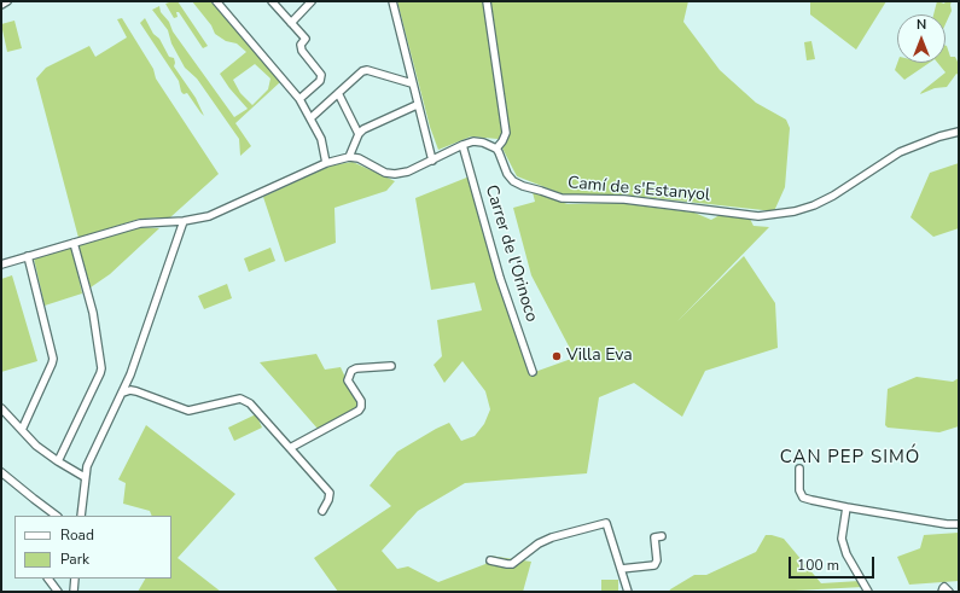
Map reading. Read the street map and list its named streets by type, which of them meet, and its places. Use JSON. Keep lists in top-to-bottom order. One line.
{"streets":{"street":["Camí de s'Estanyol","Carrer de l'Orinoco"]},"districts":["CAN PEP SIMÓ"],"places":["Villa Eva"],"legend":["Road","Park"],"scale_bar":"100 m","north":"top"}
